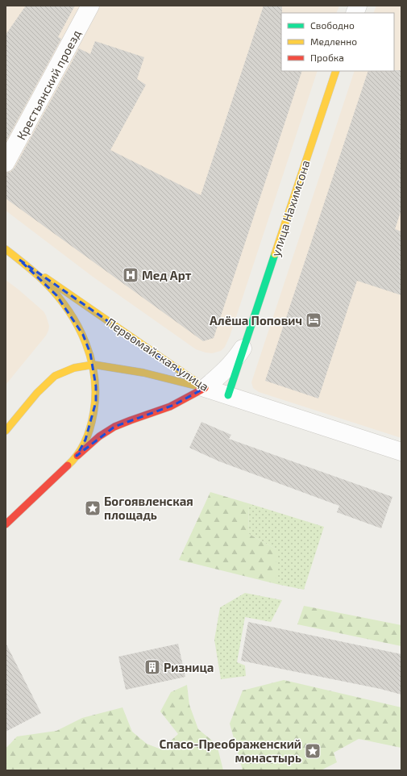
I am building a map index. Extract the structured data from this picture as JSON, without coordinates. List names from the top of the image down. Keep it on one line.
{"streets":{"street":["Крестьянский проезд","улица Нахимсона","Первомайская улица"]},"crossings":[["улица Нахимсона","Первомайская улица"]],"places":{"hospital":["Мед Арт"],"hotel":["Алёша Попович"],"place":["Богоявленская площадь","Спасо-Преображенский монастырь"],"building":["Ризница"]},"legend":["Свободно","Медленно","Пробка"]}
